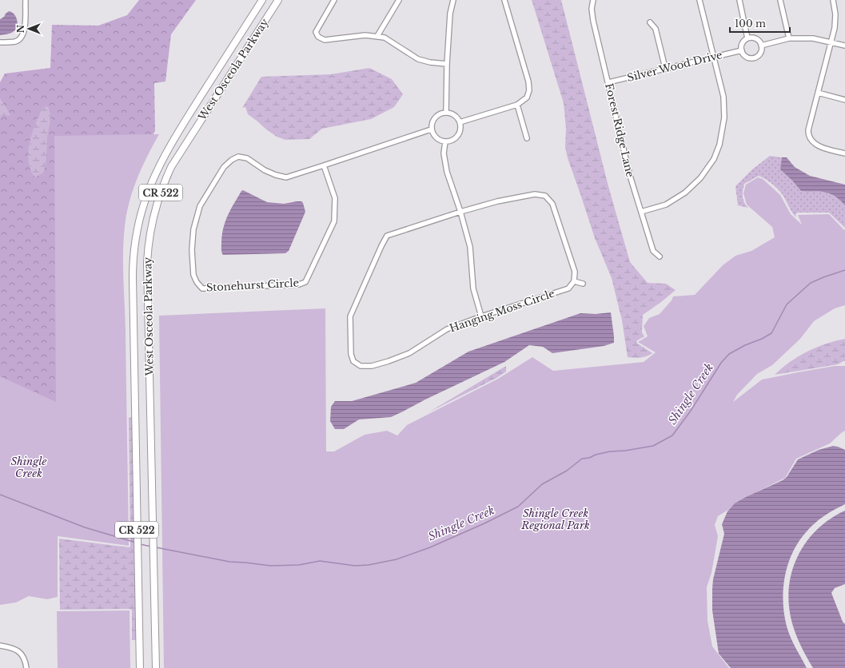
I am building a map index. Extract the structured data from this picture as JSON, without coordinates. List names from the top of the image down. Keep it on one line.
{"streets":{"main road":["West Osceola Parkway","CR 522"],"street":["Silver Wood Drive","Forest Ridge Lane","Stonehurst Circle","Hanging Moss Circle"]},"crossings":[["Silver Wood Drive","Forest Ridge Lane"]],"water":["Shingle Creek"],"parks":["Shingle Creek","Shingle Creek Regional Park"],"scale_bar":"100 m","north":"left"}
